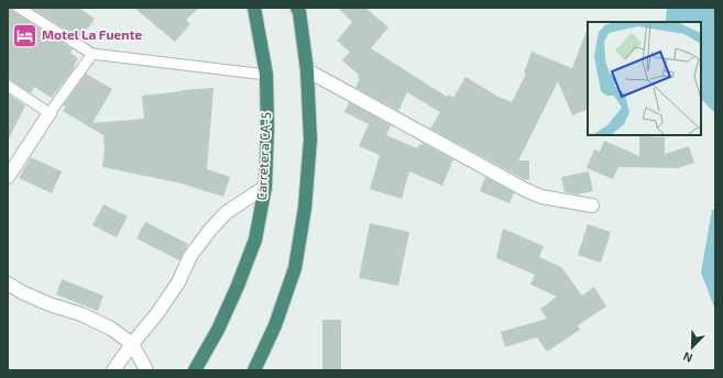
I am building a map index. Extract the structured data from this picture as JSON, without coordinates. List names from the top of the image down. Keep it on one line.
{"streets":{"highway":["Carretera CA-5"]},"places":{"hotel":["Motel La Fuente"]},"north":"bottom left"}
